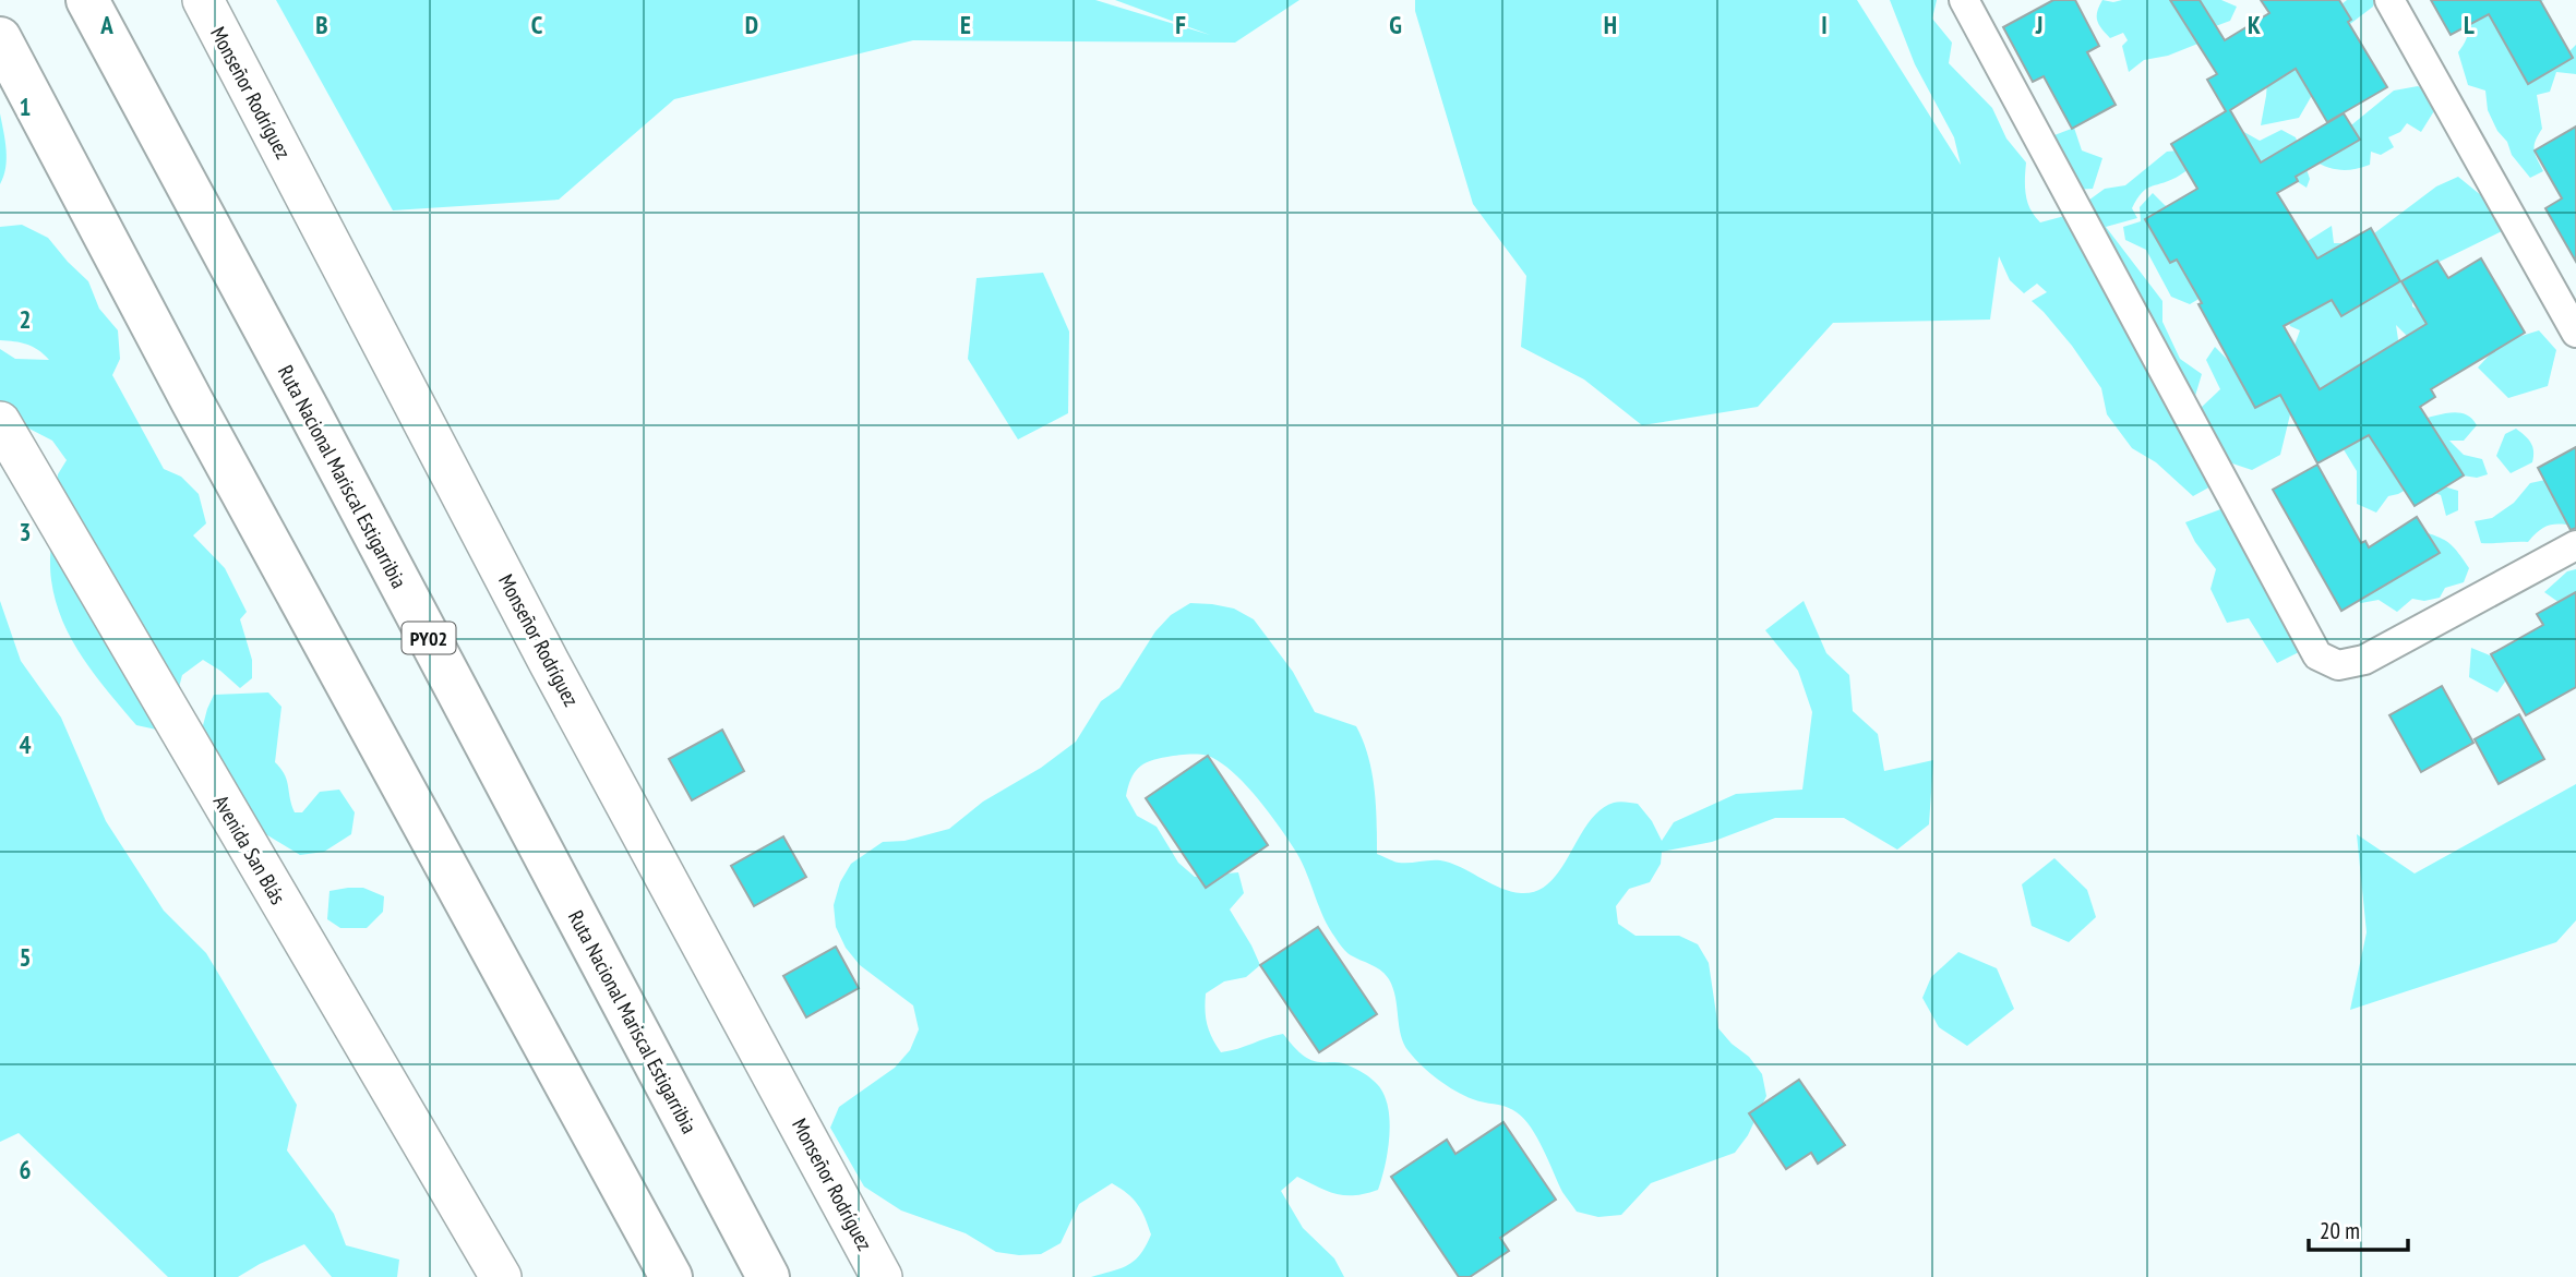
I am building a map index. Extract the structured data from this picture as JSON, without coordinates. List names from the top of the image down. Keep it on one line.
{"streets":{"highway":["Ruta Nacional Mariscal Estigarribia","PY02"],"street":["Monseñor Rodríguez","Avenida San Blás"]},"scale_bar":"20 m","grid":{"columns":["A","B","C","D","E","F","G","H","I","J","K","L"],"rows":["1","2","3","4","5","6"]}}
